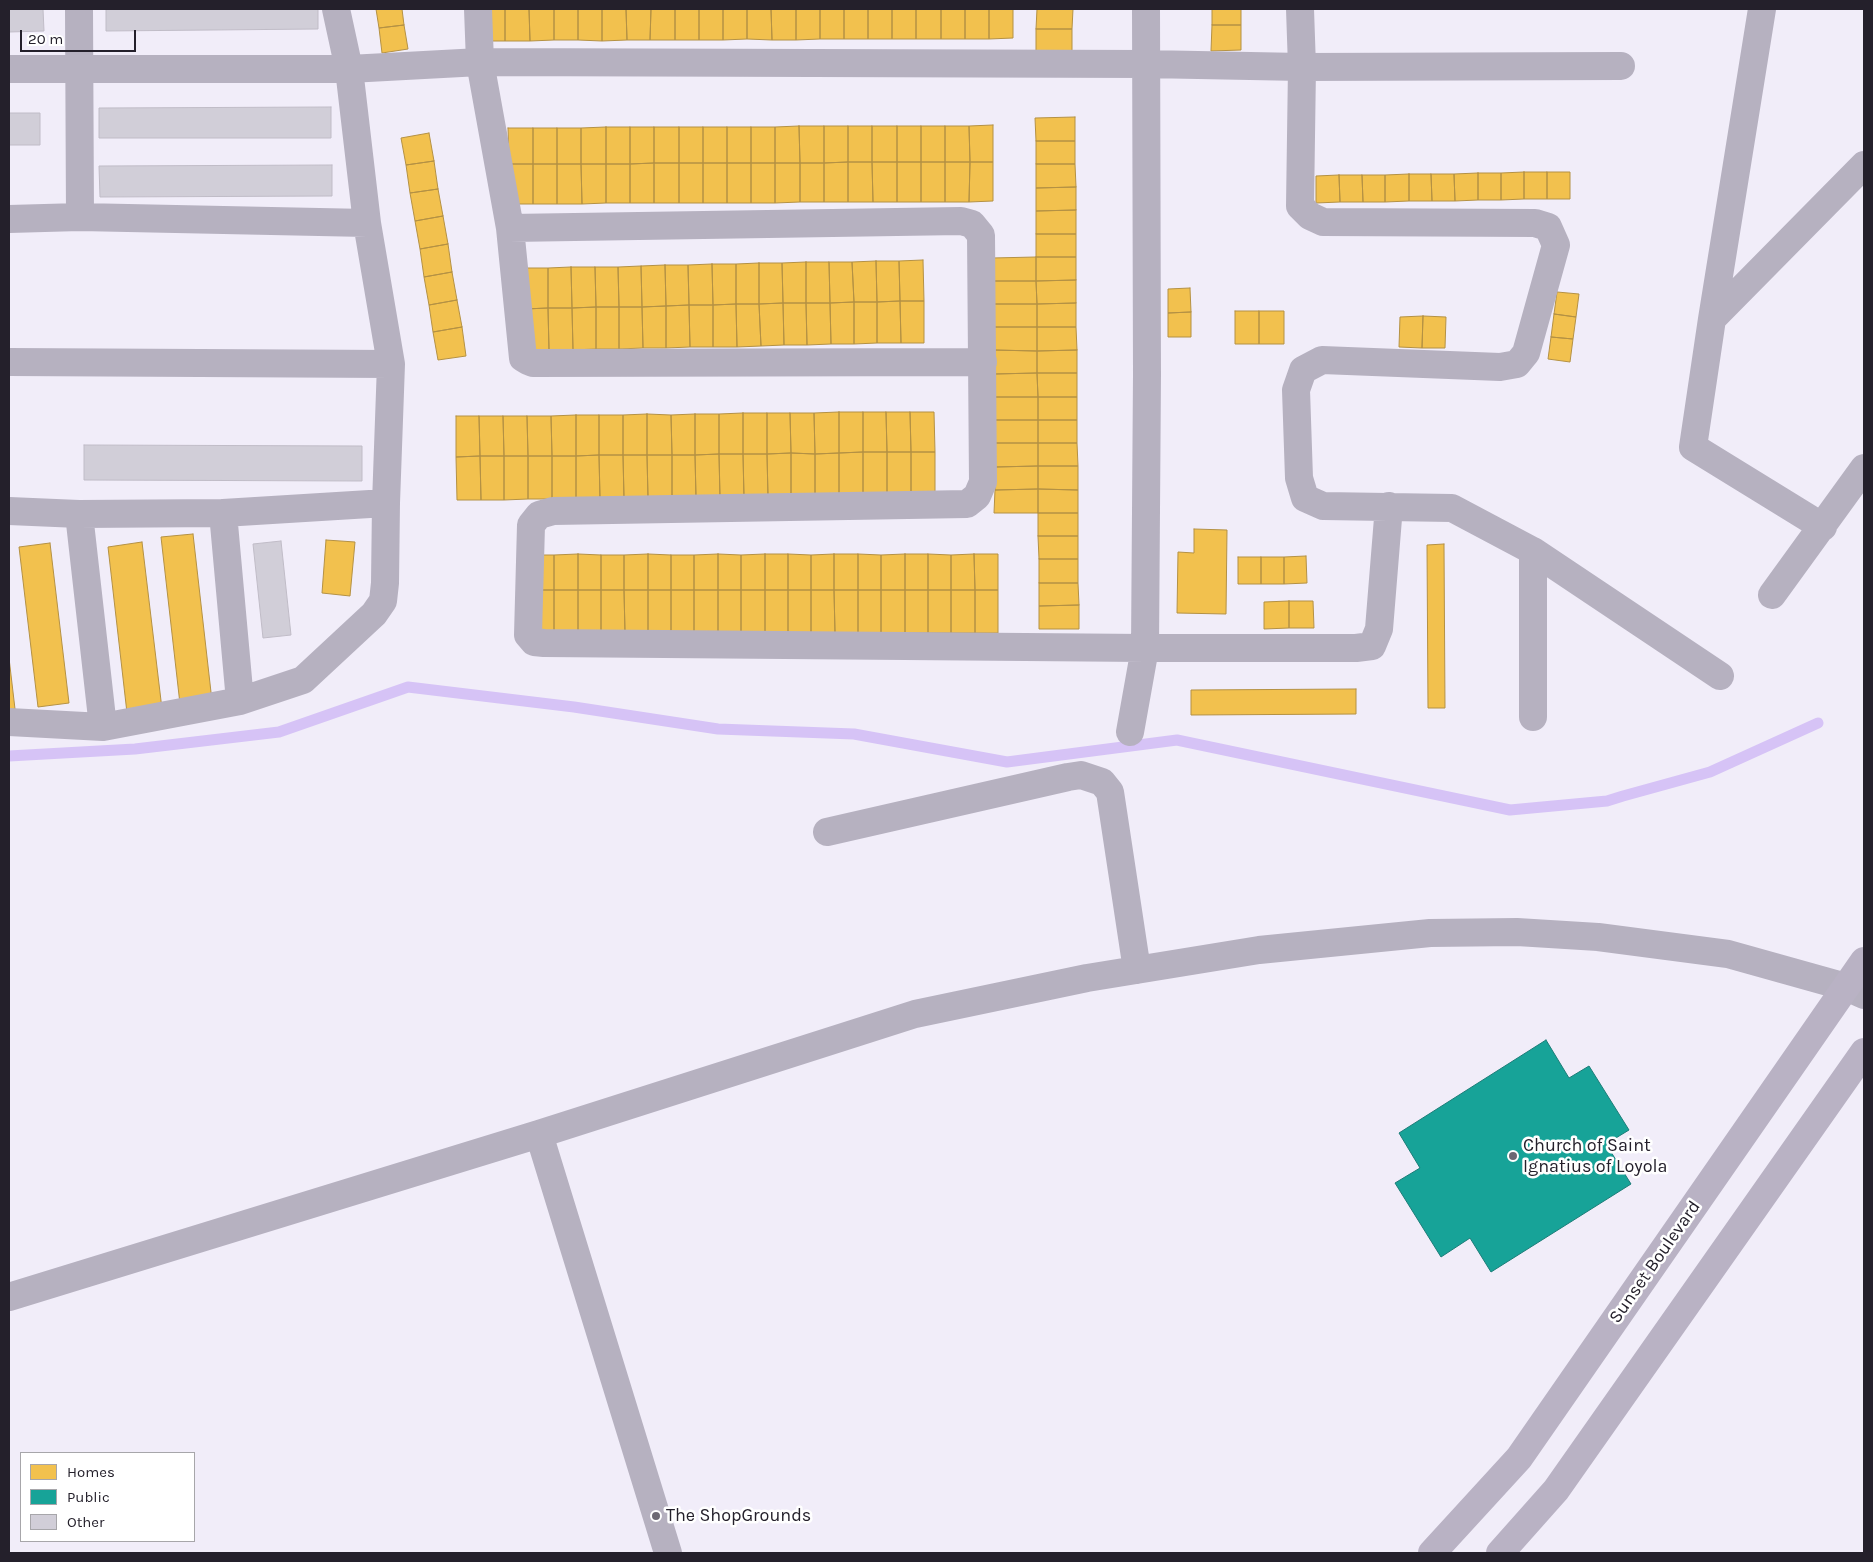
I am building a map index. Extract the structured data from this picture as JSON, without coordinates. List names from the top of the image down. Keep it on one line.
{"streets":{"main road":["Sunset Boulevard"]},"places":["Church of Saint Ignatius of Loyola","The ShopGrounds"],"legend":["Homes","Public","Other"],"scale_bar":"20 m"}
